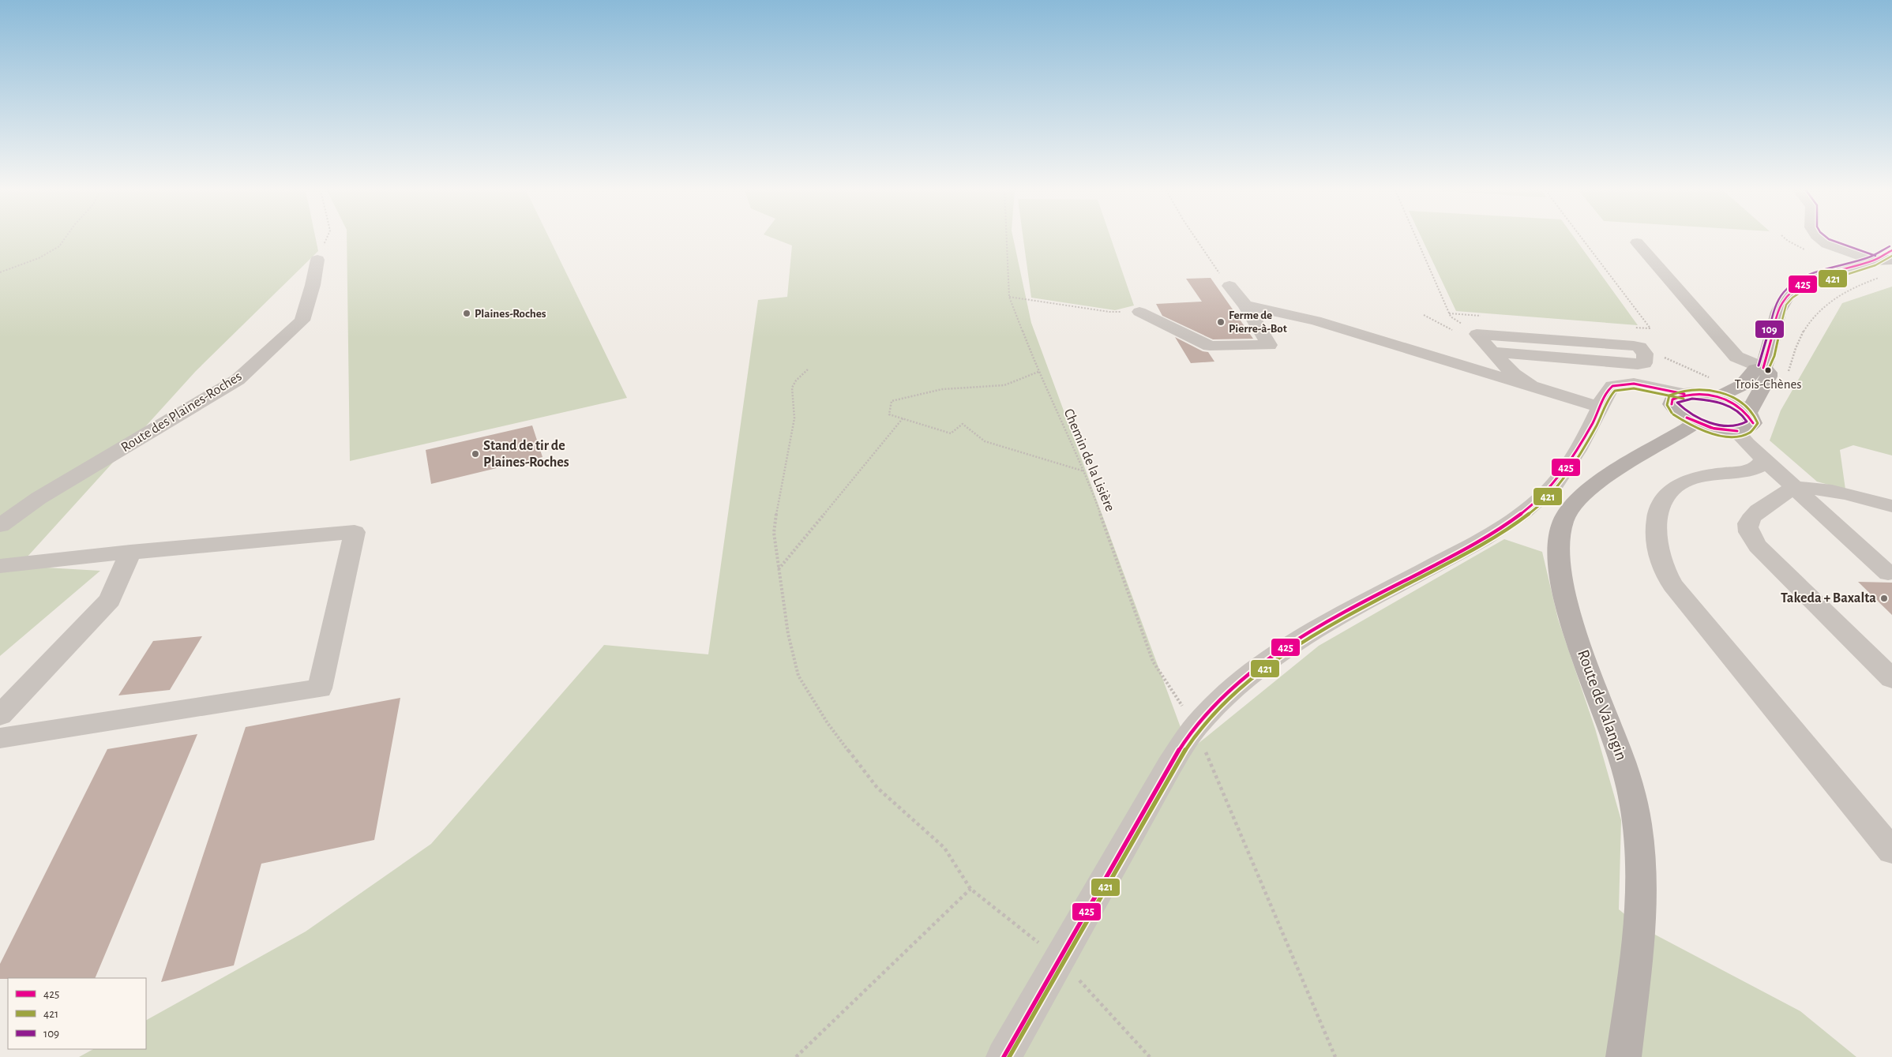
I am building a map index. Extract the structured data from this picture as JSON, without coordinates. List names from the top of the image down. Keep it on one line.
{"streets":{"main road":["Route de Valangin"],"street":["Route des Plaines-Roches"],"path":["Chemin de la Lisière"]},"places":["Plaines-Roches","Ferme de Pierre-à-Bot","Trois-Chènes","Stand de tir de Plaines-Roches","Takeda + Baxalta"],"lines":["transit line 109","transit line 425","transit line 421"],"legend":["425","421","109"]}
